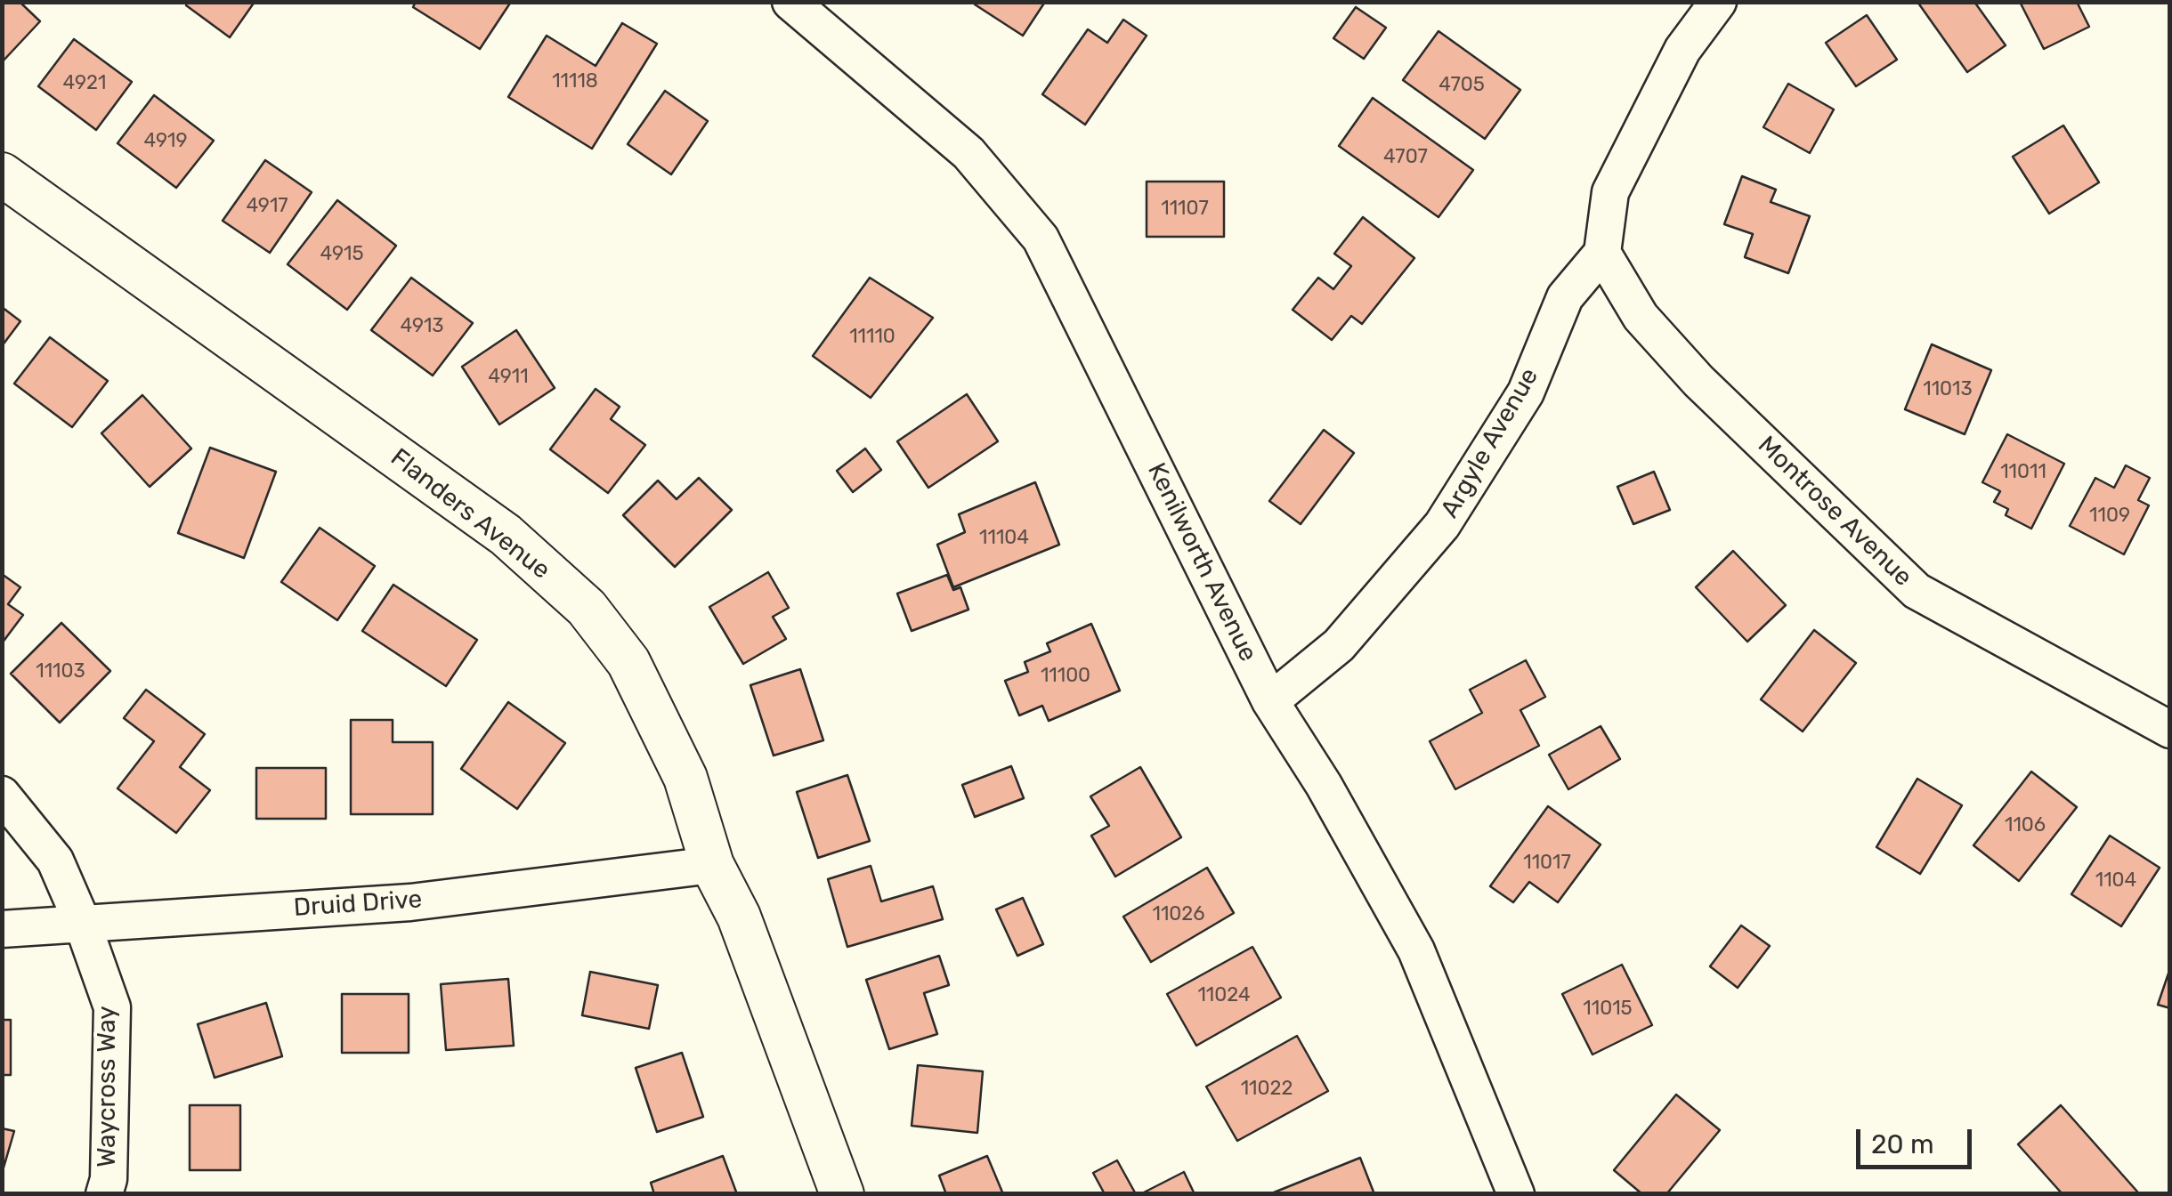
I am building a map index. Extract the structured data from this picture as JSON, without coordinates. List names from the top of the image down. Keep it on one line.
{"streets":{"street":["Argyle Avenue","Montrose Avenue","Flanders Avenue","Kenilworth Avenue","Druid Drive","Waycross Way"]},"crossings":[["Argyle Avenue","Montrose Avenue"],["Argyle Avenue","Kenilworth Avenue"],["Flanders Avenue","Druid Drive"],["Druid Drive","Waycross Way"]],"house_numbers":["11118","4921","4705","4919","4707","4917","11107","4915","4913","11110","4911","11013","11011","1109","11104","11103","11100","1106","11017","1104","11026","11024","11015","11022"],"scale_bar":"20 m"}
